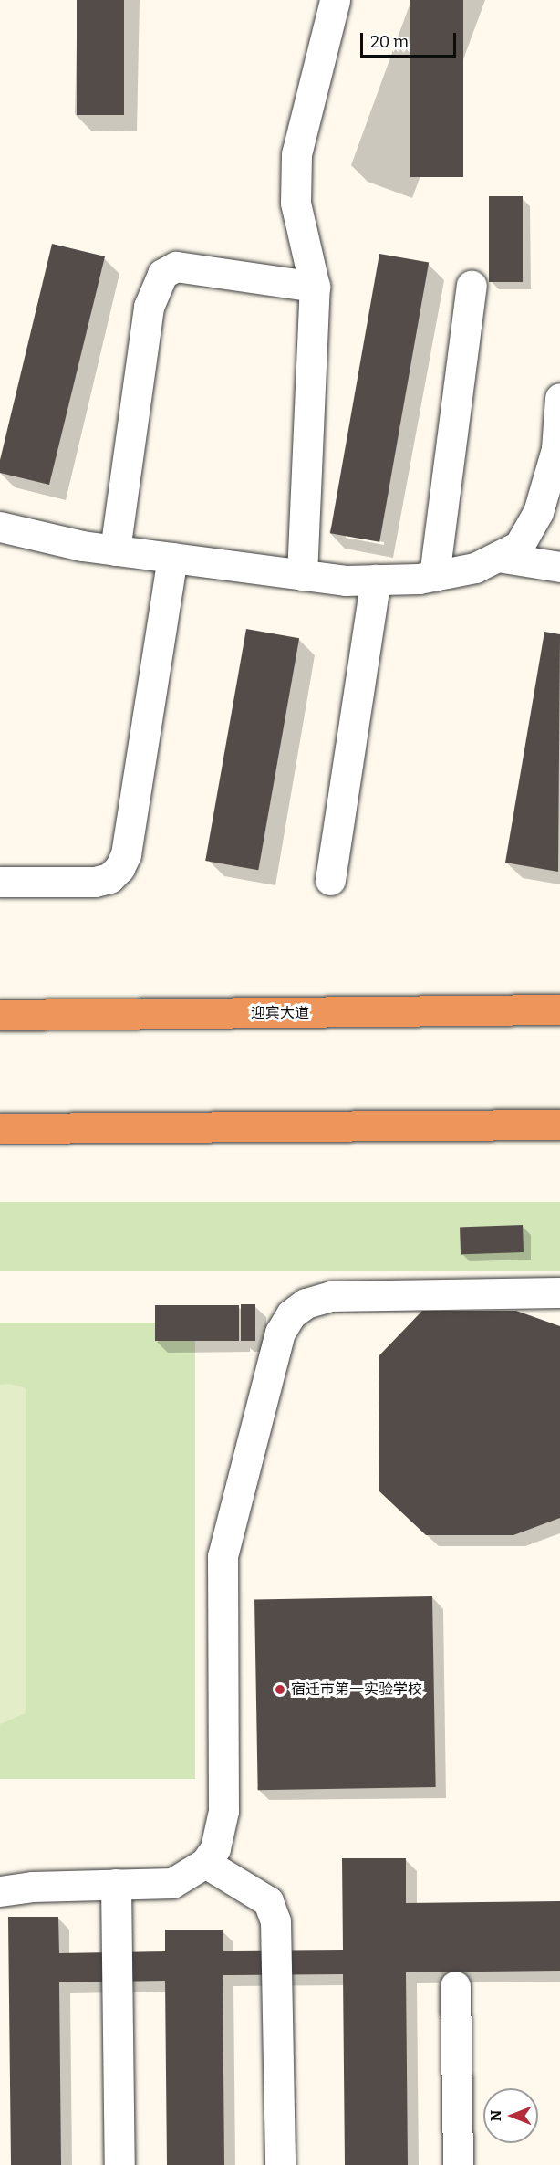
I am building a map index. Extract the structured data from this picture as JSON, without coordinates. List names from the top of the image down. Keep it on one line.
{"streets":{"highway":["迎宾大道"]},"places":["宿迁市第一实验学校"],"scale_bar":"20 m","north":"left"}
